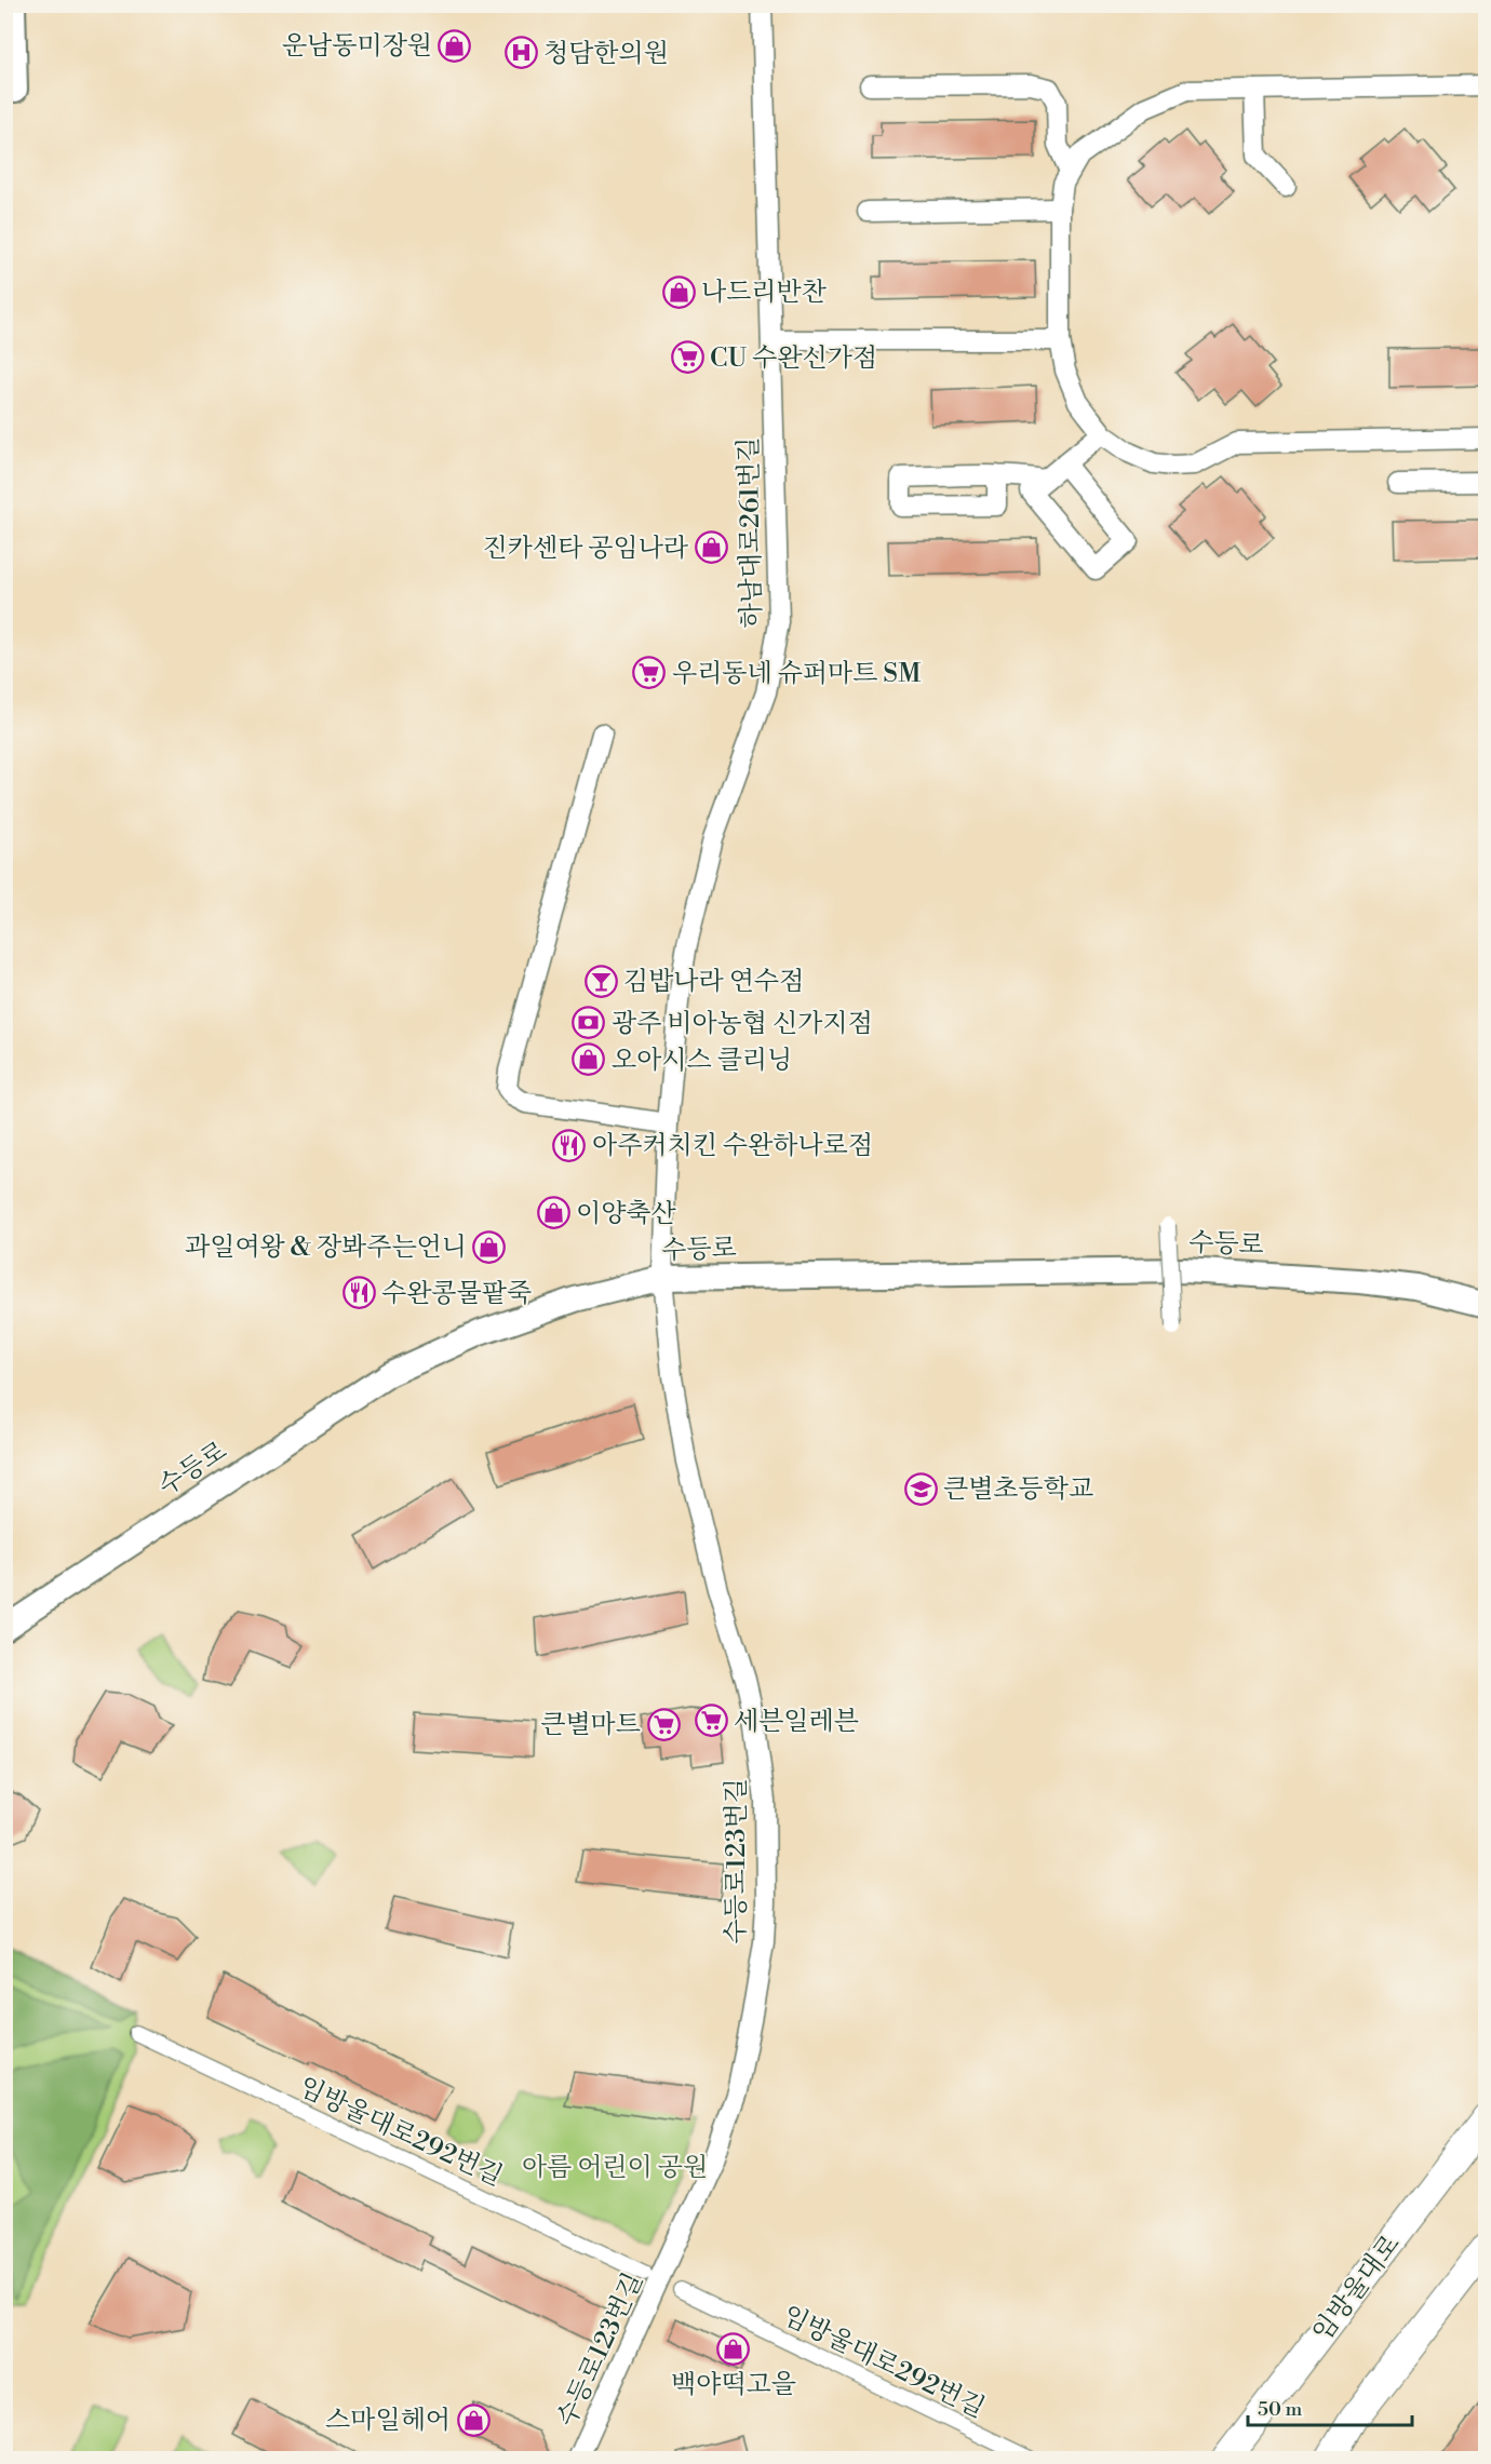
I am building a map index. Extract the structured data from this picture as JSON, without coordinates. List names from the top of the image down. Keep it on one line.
{"streets":{"main road":["임방울대로"],"street":["하남대로261번길","수등로","수등로123번길","임방울대로292번길"]},"crossings":[["하남대로261번길","수등로"],["하남대로261번길","수등로123번길"],["수등로","수등로123번길"]],"parks":["아름 어린이 공원"],"places":{"shop":["운남동미장원","나드리반찬","진카센타 공임나라","오아시스 클리닝","이양축산","과일여왕 & 장봐주는언니","백야떡고을","스마일헤어"],"hospital":["청담한의원"],"supermarket":["CU 수완신가점","우리동네 슈퍼마트 SM","세븐일레븐","큰별마트"],"bar":["김밥나라 연수점"],"bank":["광주 비아농협 신가지점"],"restaurant":["아주커치킨 수완하나로점","수완콩물팥죽"],"school or university":["큰별초등학교"]},"scale_bar":"50 m"}
